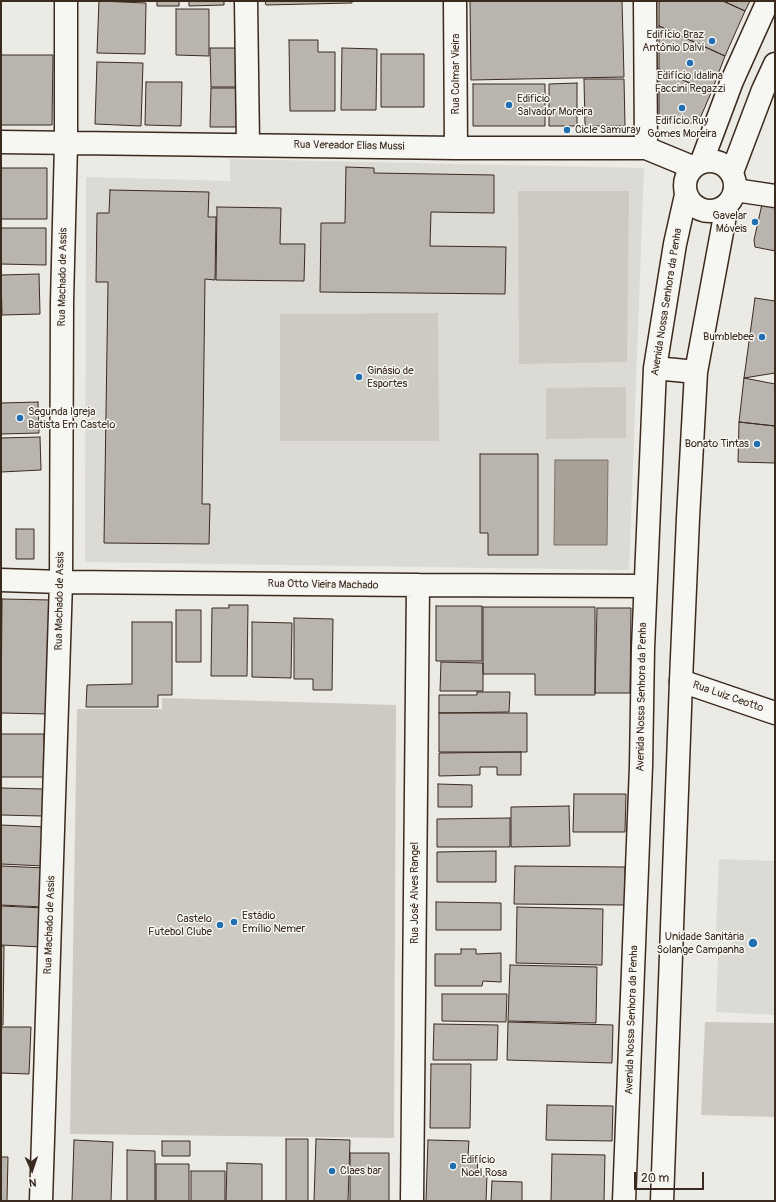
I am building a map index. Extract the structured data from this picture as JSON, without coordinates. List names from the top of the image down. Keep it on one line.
{"streets":{"street":["Rua Colmar Vieira","Rua Vereador Elias Mussi","Rua Machado de Assis","Avenida Nossa Senhora da Penha","Rua Otto Vieira Machado","Rua Luiz Ceotto","Rua José Alves Rangel"]},"crossings":[["Rua Colmar Vieira","Rua Vereador Elias Mussi"],["Rua Vereador Elias Mussi","Rua Machado de Assis"],["Rua Vereador Elias Mussi","Avenida Nossa Senhora da Penha"],["Rua Machado de Assis","Rua Otto Vieira Machado"],["Avenida Nossa Senhora da Penha","Rua Otto Vieira Machado"],["Rua Otto Vieira Machado","Rua José Alves Rangel"]],"places":["Edifício Braz Antônio Dalvi","Edifício Idalina Faccini Regazzi","Edificio Salvador Moreira","Edifício Ruy Gomes Moreira","Cicle Samuray","Gavelar Móveis","Bumblebee","Ginásio de Esportes","Segunda Igreja Batista Em Castelo","Bonato Tintas","Estádio Emílio Nemer","Castelo Futebol Clube","Unidade Sanitária Solange Campanha","Edifício Noel Rosa","Claes bar"],"scale_bar":"20 m","north":"bottom"}
